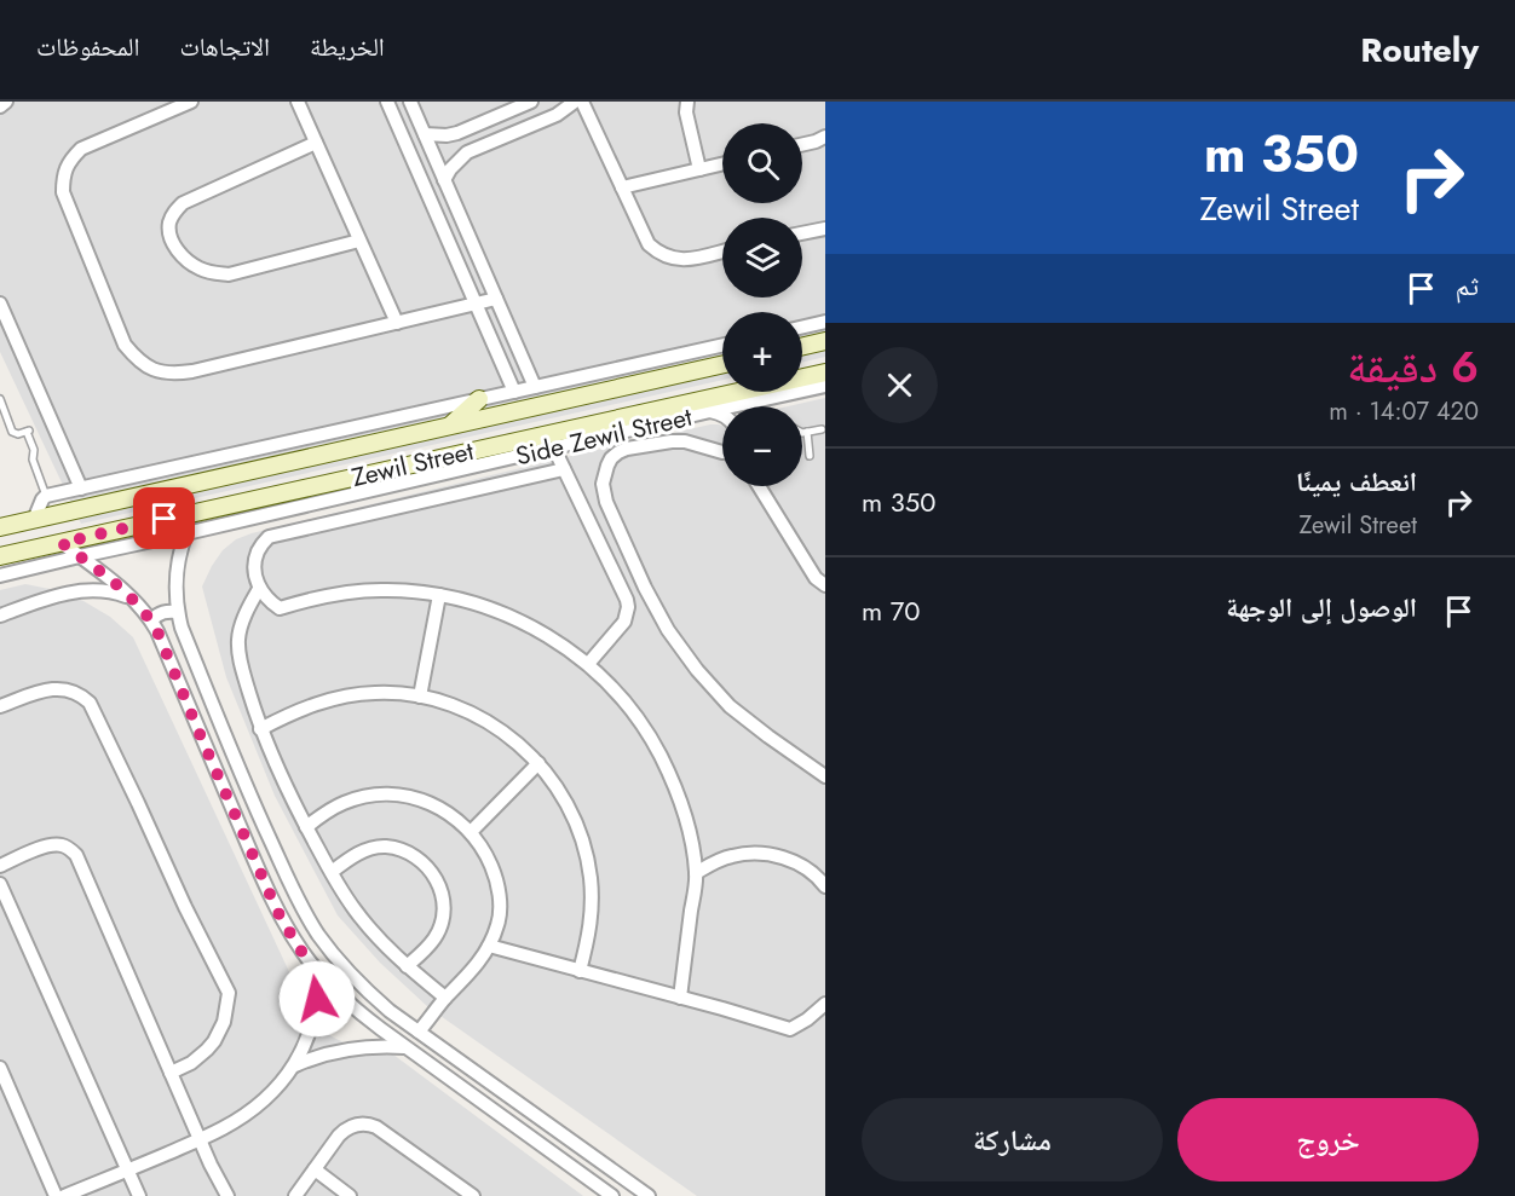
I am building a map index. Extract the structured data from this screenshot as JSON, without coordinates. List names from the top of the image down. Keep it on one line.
{"streets":{"main road":["Zewil Street"],"street":["Side Zewil Street"]},"crossings":[["Side Zewil Street","Zewil Street"]],"page":{"header":"Routely","nav":["الخريطة","الاتجاهات","المحفوظات"],"turn":["350 m","Zewil Street"],"map_buttons":["+","−"],"then":"ثم","heading":["6 دقيقة","420 m · 14:07"],"list":[{"name":"انعطف يمينًا","note":"Zewil Street","value":"350 m"},{"name":"الوصول إلى الوجهة","value":"70 m"}],"buttons":["خروج","مشاركة"]}}
